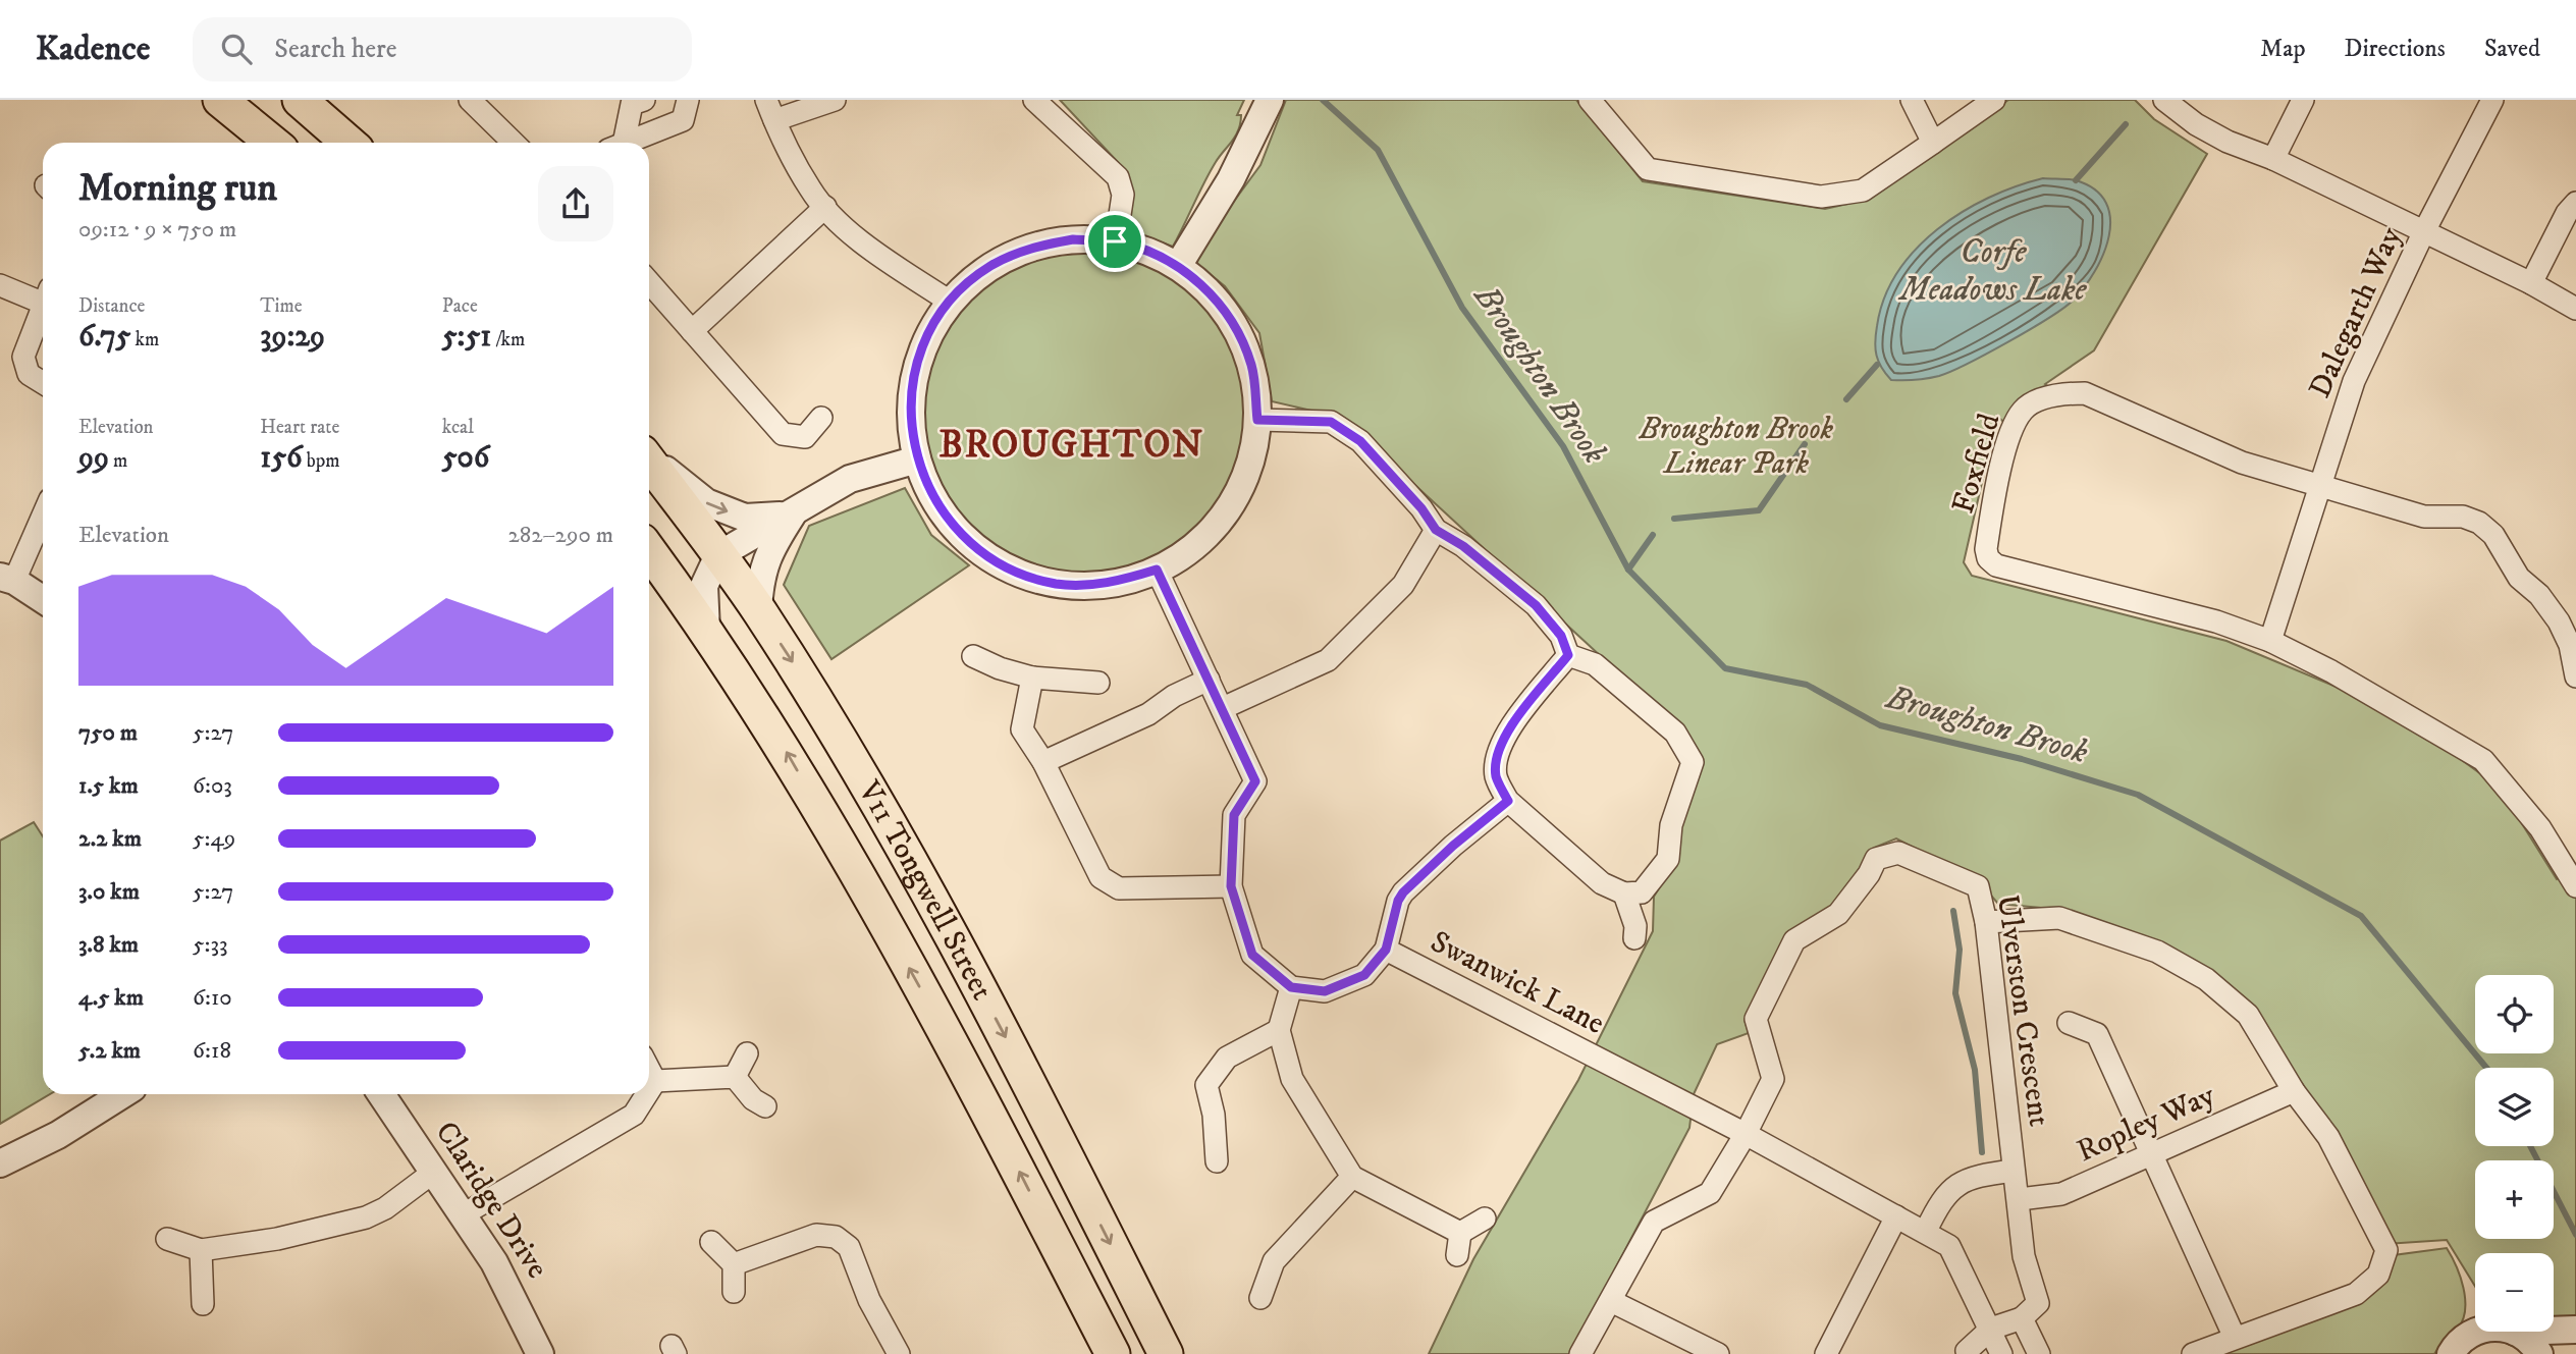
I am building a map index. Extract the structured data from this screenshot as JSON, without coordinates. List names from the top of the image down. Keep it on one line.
{"streets":{"highway":["V11 Tongwell Street"],"street":["Dalegarth Way","Foxfield","Swanwick Lane","Ulverston Crescent","Ropley Way","Claridge Drive"]},"crossings":[["Dalegarth Way","Foxfield"],["Swanwick Lane","Ulverston Crescent"],["Ulverston Crescent","Ropley Way"]],"districts":["BROUGHTON"],"water":["Corfe Meadows Lake","Broughton Brook"],"parks":["Broughton Brook Linear Park"],"page":{"header":"Kadence","search":"Search here","nav":["Map","Directions","Saved"],"heading":["Morning run","09:12 · 9 × 750 m"],"stats":[["Distance","6.75 km"],["Time","39:29"],["Pace","5:51 /km"],["Elevation","99 m"],["Heart rate","156 bpm"],["kcal","506"]],"chart":["Elevation","282–290 m"],"list":[{"name":"750 m","note":"5:27"},{"name":"1.5 km","note":"6:03"},{"name":"2.2 km","note":"5:49"},{"name":"3.0 km","note":"5:27"},{"name":"3.8 km","note":"5:33"},{"name":"4.5 km","note":"6:10"},{"name":"5.2 km","note":"6:18"}],"map_buttons":["+","−"]}}
